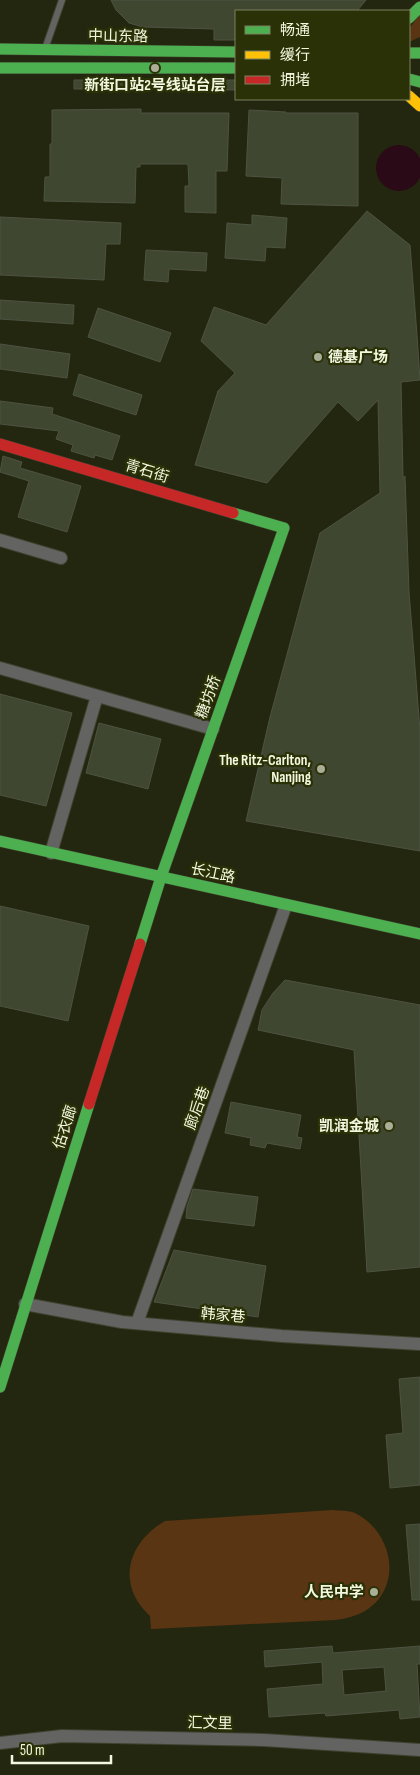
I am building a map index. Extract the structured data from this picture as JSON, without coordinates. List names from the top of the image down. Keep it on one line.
{"streets":{"street":["中山东路","青石街","糖坊桥","长江路","廊后巷","估衣廊","韩家巷","汇文里"]},"crossings":[["青石街","糖坊桥"],["糖坊桥","长江路"],["糖坊桥","估衣廊"],["长江路","廊后巷"],["长江路","估衣廊"],["廊后巷","韩家巷"],["估衣廊","韩家巷"]],"places":["新街口站2号线站台层","德基广场","The Ritz-Carlton, Nanjing","凯润金城","人民中学"],"legend":["畅通","缓行","拥堵"],"scale_bar":"50 m"}
